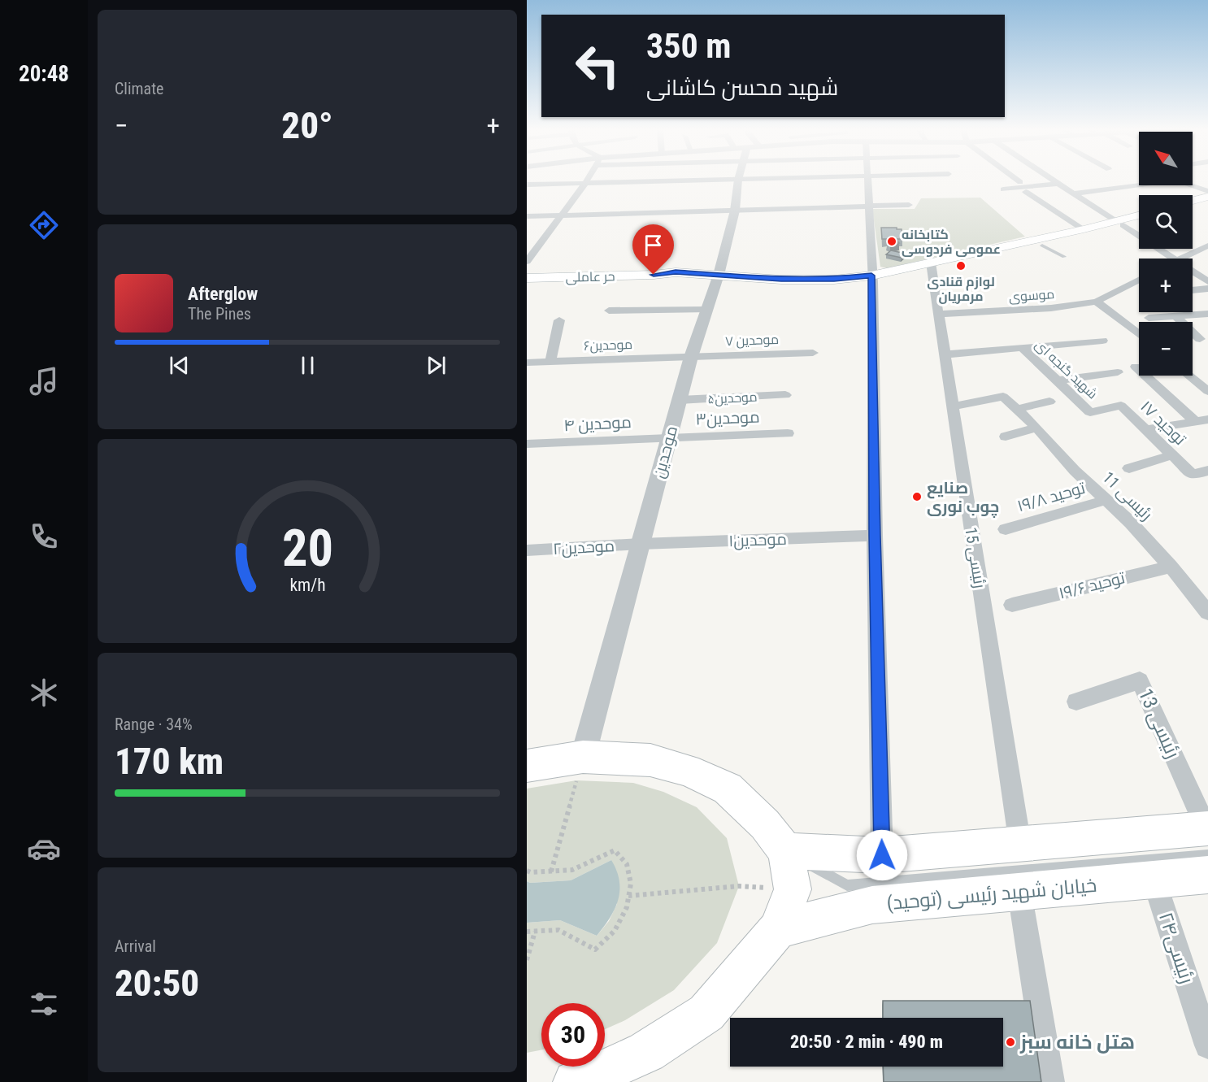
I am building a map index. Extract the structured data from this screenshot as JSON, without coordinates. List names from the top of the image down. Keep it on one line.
{"streets":{"main road":["حر عاملی","خیابان شهید رئیسی (توحید)"],"street":["موسوی","موحدین ۷","موحدین۶","شهید گنجه ای","موحدین۵","موحدین۳","توحید ۱۷","موحدین ۴","موحدین","رئیسی 11","توحید ۱۹/۸","موحدین۱","موحدین۲","رئیسی 15","توحید ۱۹/۶","رئیسی 13","رئیسی۲۴"]},"crossings":[["حر عاملی","موحدین"],["حر عاملی","رئیسی 15"],["موسوی","رئیسی 15"],["موحدین ۷","موحدین۶"],["موحدین ۷","موحدین"],["موحدین۶","موحدین"],["شهید گنجه ای","توحید ۱۷"],["شهید گنجه ای","رئیسی 15"],["موحدین۵","موحدین"],["موحدین۳","موحدین ۴"],["موحدین۳","موحدین"],["موحدین ۴","موحدین"],["موحدین","موحدین۱"],["موحدین","موحدین۲"],["رئیسی 11","توحید ۱۹/۸"],["رئیسی 11","رئیسی 15"],["رئیسی 11","توحید ۱۹/۶"],["موحدین۱","موحدین۲"],["خیابان شهید رئیسی (توحید)","رئیسی۲۴"]],"places":["کتابخانه عمومی فردوسی","لوازم قنادی مرمریان","صنایع چوب نوری","هتل خانه سبز"],"north":"top left","page":{"tabs":"20:48","tile":["Climate",["Range · 34%","170 km"],["Arrival","20:50"]],"turn":["350 m","شهید محسن کاشانی"],"heat":["−","20°","+"],"map_buttons":["+","−"],"song":["Afterglow","The Pines"],"limit":"30","trip":"20:50 · 2 min · 490 m","gauge":["20","km/h"]}}
